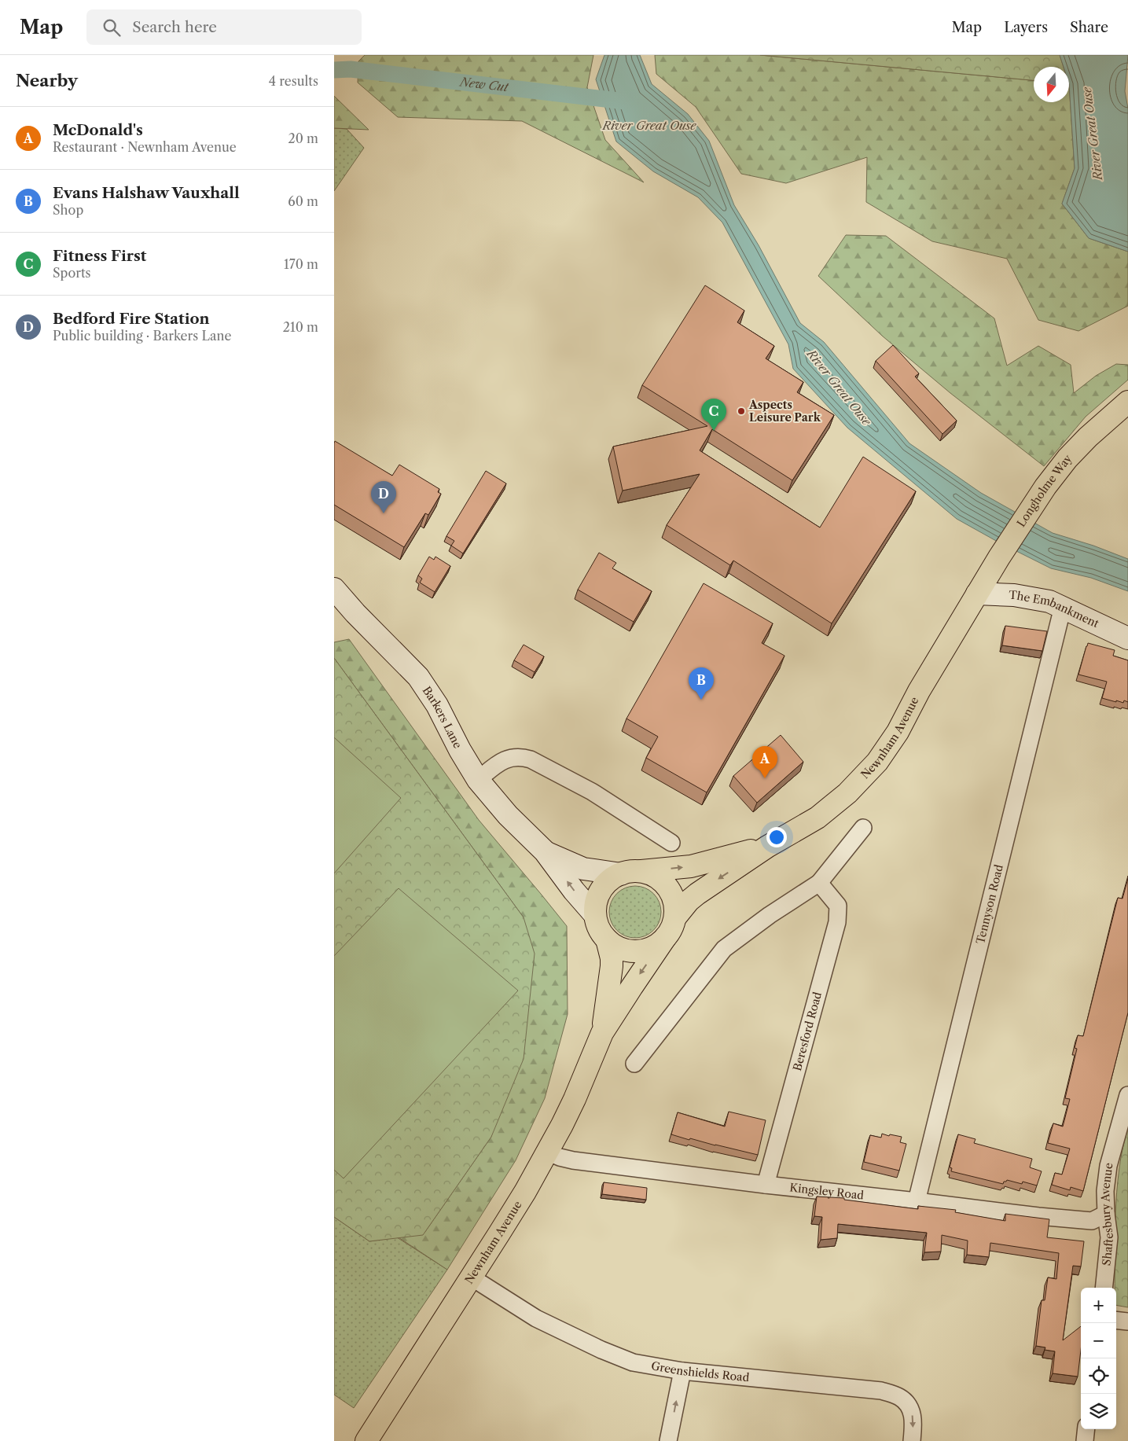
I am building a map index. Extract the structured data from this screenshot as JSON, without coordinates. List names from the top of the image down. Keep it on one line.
{"streets":{"main road":["Longholme Way","Newnham Avenue"],"street":["The Embankment","Barkers Lane","Tennyson Road","Beresford Road","Kingsley Road","Shaftesbury Avenue","Greenshields Road"]},"crossings":[["Longholme Way","The Embankment"],["Longholme Way","Newnham Avenue"],["The Embankment","Newnham Avenue"],["The Embankment","Tennyson Road"],["Barkers Lane","Newnham Avenue"],["Newnham Avenue","Kingsley Road"],["Newnham Avenue","Greenshields Road"],["Tennyson Road","Kingsley Road"],["Beresford Road","Kingsley Road"],["Kingsley Road","Shaftesbury Avenue"]],"one_way":["Greenshields Road"],"water":["New Cut","River Great Ouse"],"places":["Aspects Leisure Park"],"north":"bottom","page":{"header":"Map","search":"Search here","nav":["Map","Layers","Share"],"heading":["Nearby","4 results"],"list":[{"mark":"A","name":"McDonald's","note":"Restaurant · Newnham Avenue","value":"20 m"},{"mark":"B","name":"Evans Halshaw Vauxhall","note":"Shop","value":"60 m"},{"mark":"C","name":"Fitness First","note":"Sports","value":"170 m"},{"mark":"D","name":"Bedford Fire Station","note":"Public building · Barkers Lane","value":"210 m"}],"pins":["C","D","B","A"],"map_buttons":["+","−"]}}
